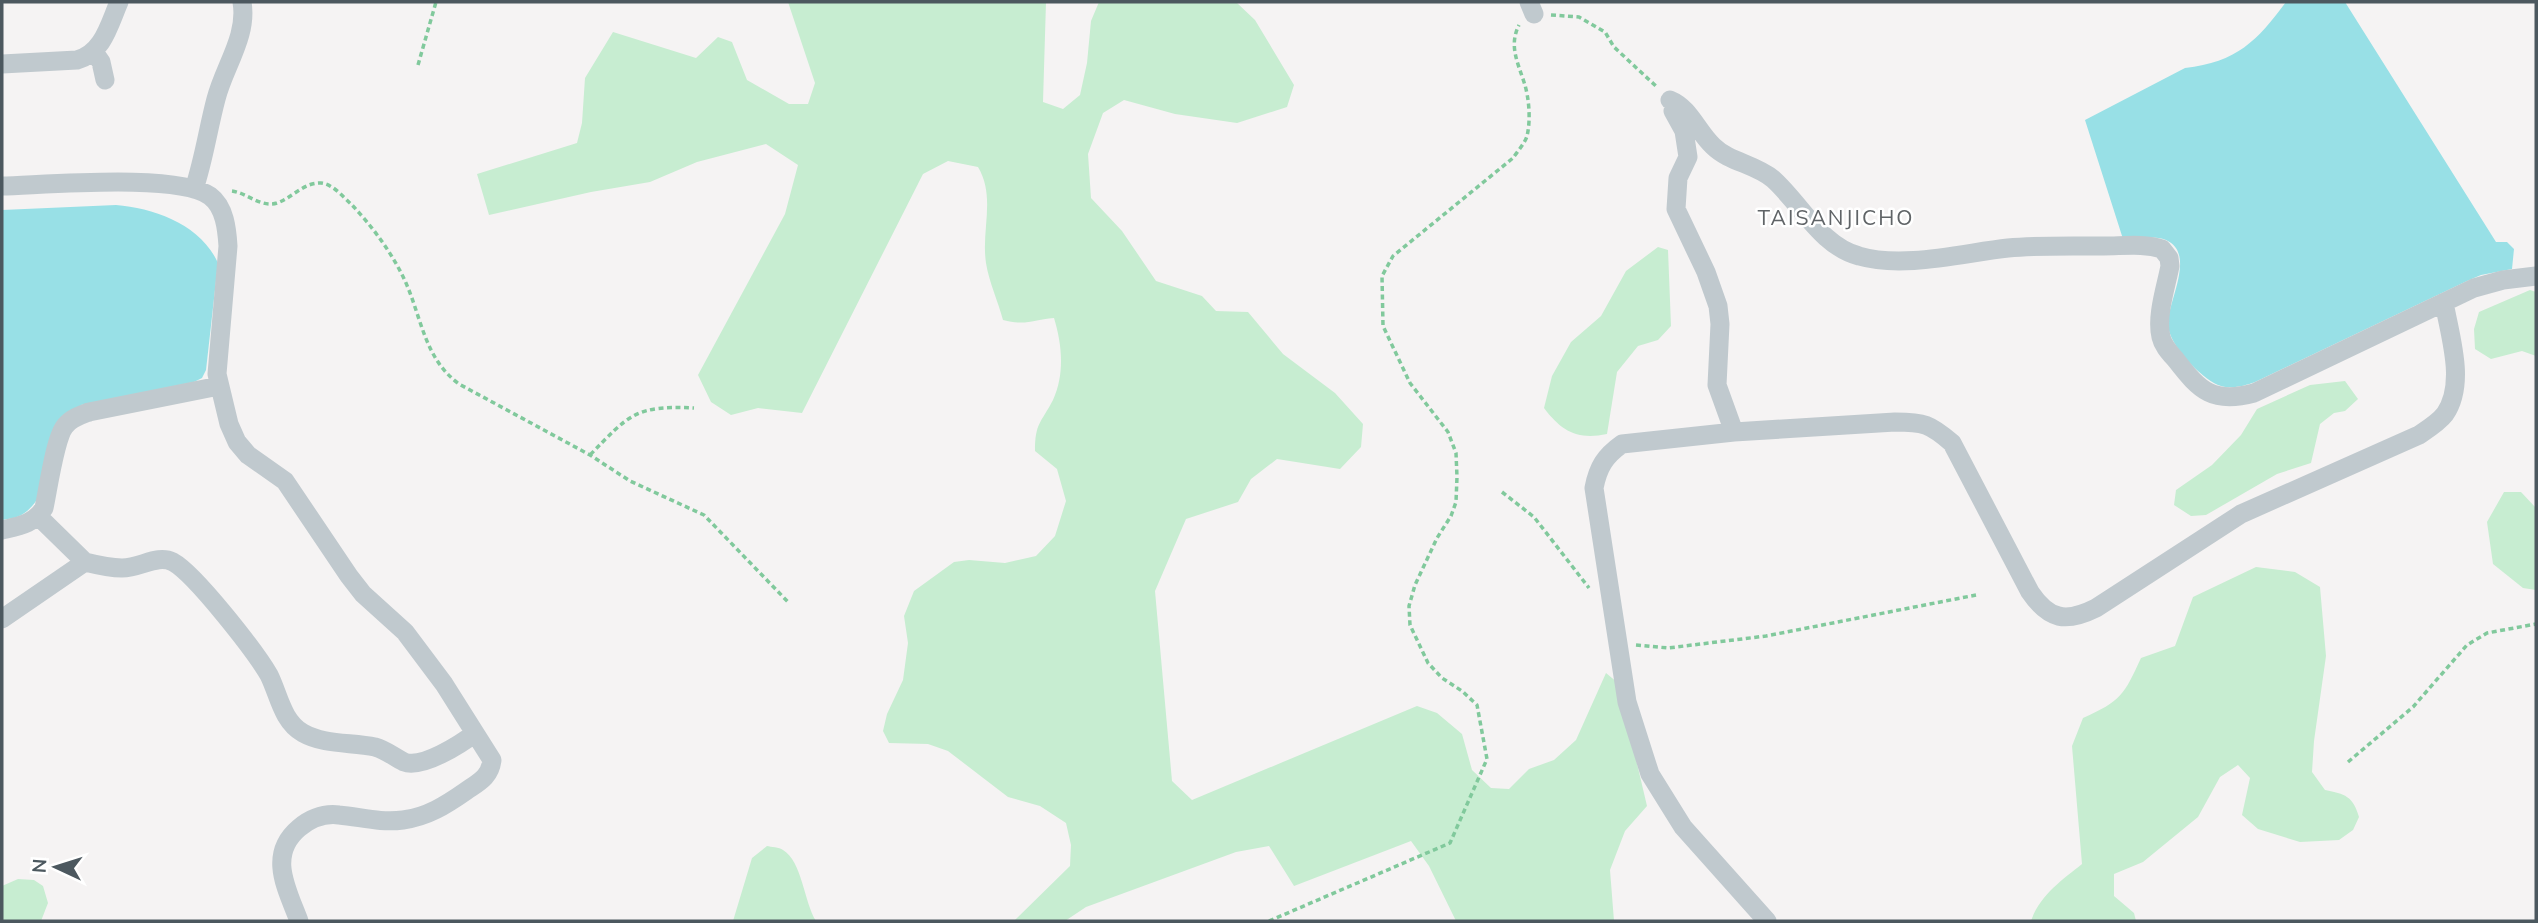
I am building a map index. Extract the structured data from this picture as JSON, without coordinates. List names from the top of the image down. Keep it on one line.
{"districts":["TAISANJICHO"],"north":"left"}
